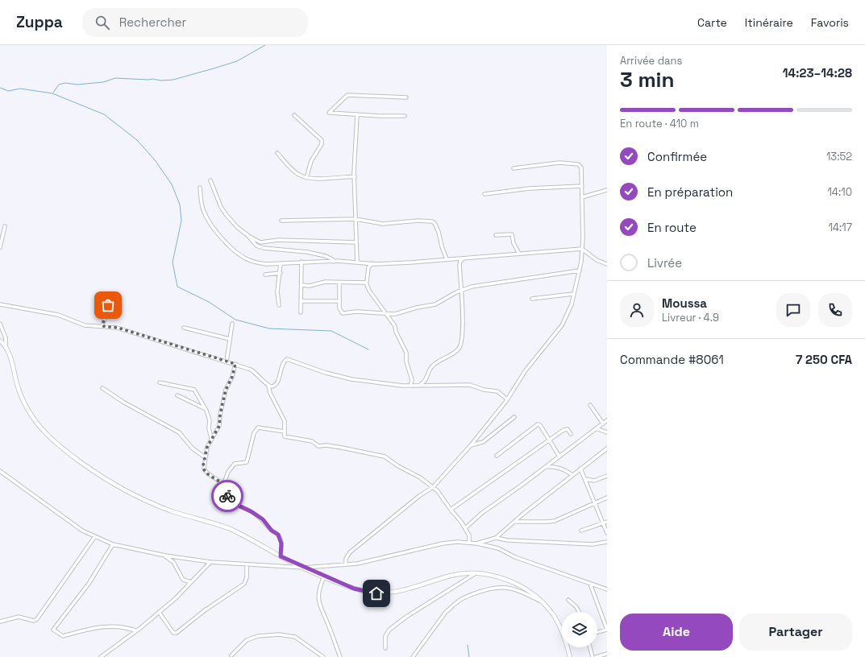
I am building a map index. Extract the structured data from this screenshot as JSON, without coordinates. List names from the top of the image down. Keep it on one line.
{"page":{"header":"Zuppa","search":"Rechercher","nav":["Carte","Itinéraire","Favoris"],"heading":["3 min","Arrivée dans","14:23–14:28"],"panel":["Moussa","Livreur · 4.9","Commande #8061","7 250 CFA"],"bar":"En route · 410 m","list":[["Confirmée","13:52"],["En préparation","14:10"],["En route","14:17"],"Livrée"],"buttons":["Aide","Partager"]}}
